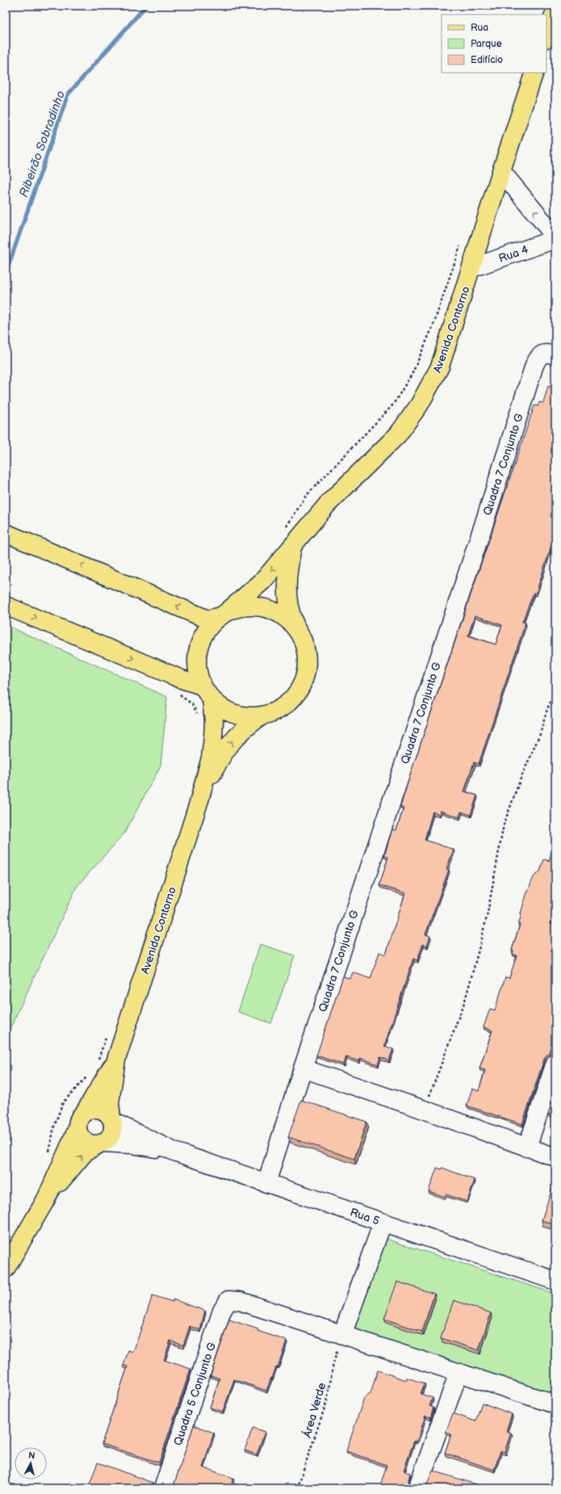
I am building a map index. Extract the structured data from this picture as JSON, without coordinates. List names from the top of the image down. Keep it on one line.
{"streets":{"main road":["Avenida Contorno"],"street":["Rua 4","Quadra 7 Conjunto G","Rua 5","Quadra 5 Conjunto G"],"path":["Área Verde"]},"crossings":[["Rua 4","Avenida Contorno"],["Avenida Contorno","Rua 5"],["Quadra 7 Conjunto G","Rua 5"],["Quadra 5 Conjunto G","Área Verde"]],"water":["Ribeirão Sobradinho"],"legend":["Rua","Parque","Edifício"],"north":"top"}
